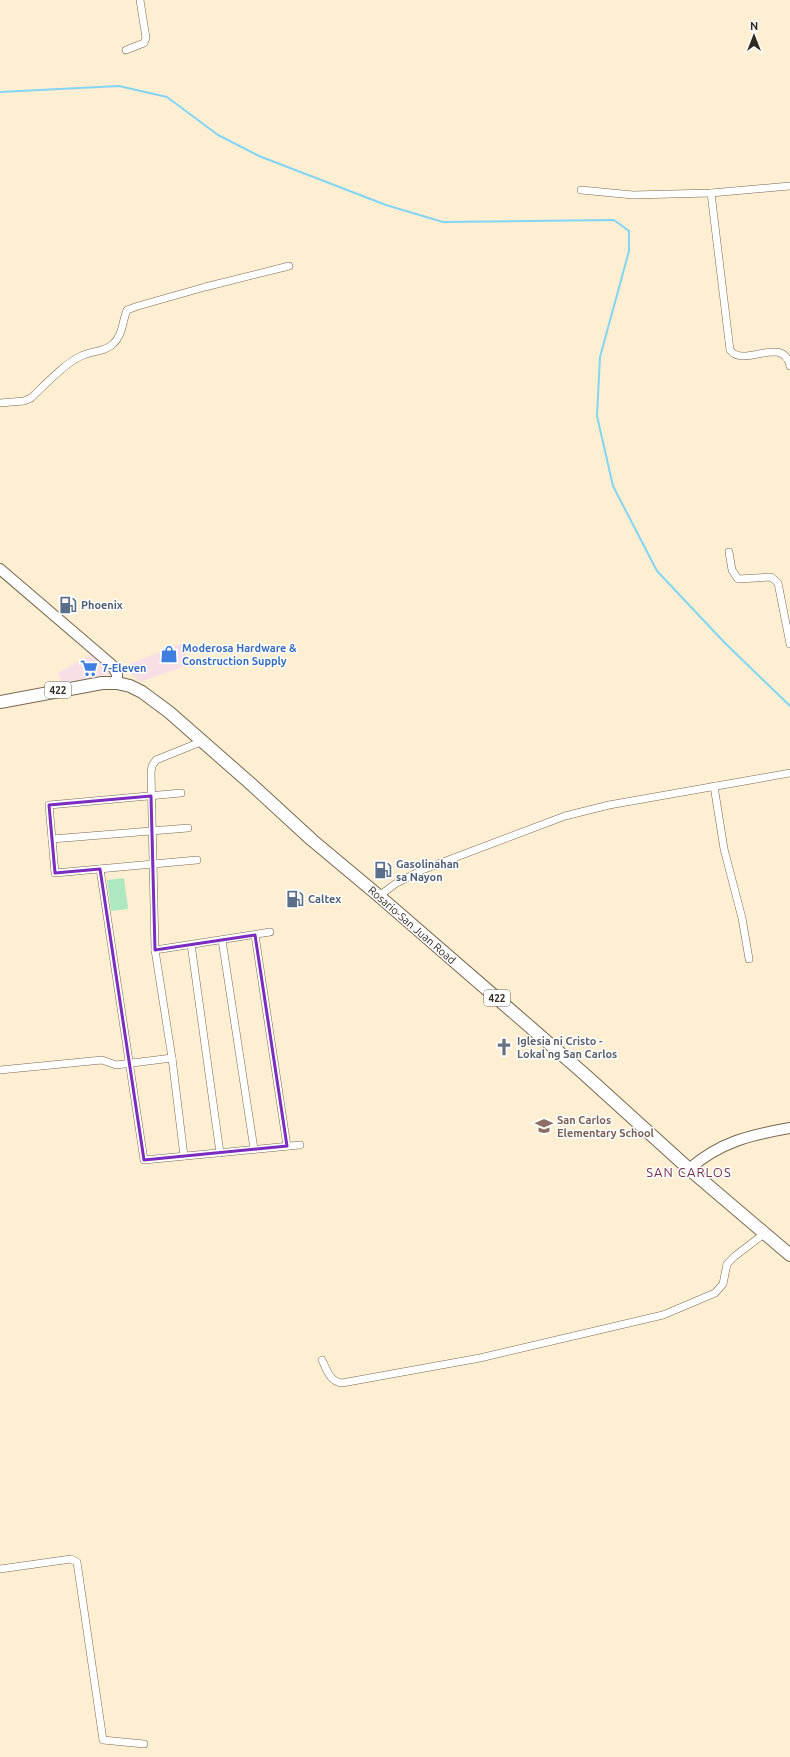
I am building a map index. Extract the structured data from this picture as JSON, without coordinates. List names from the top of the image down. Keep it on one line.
{"streets":{"main road":["422","Rosario-San Juan Road"]},"districts":["SAN CARLOS"],"places":{"fuel station":["Phoenix","Gasolinahan sa Nayon","Caltex"],"shop":["Moderosa Hardware & Construction Supply"],"supermarket":["7-Eleven"],"church":["Iglesia ni Cristo - Lokal ng San Carlos"],"school or university":["San Carlos Elementary School"]},"north":"top"}
